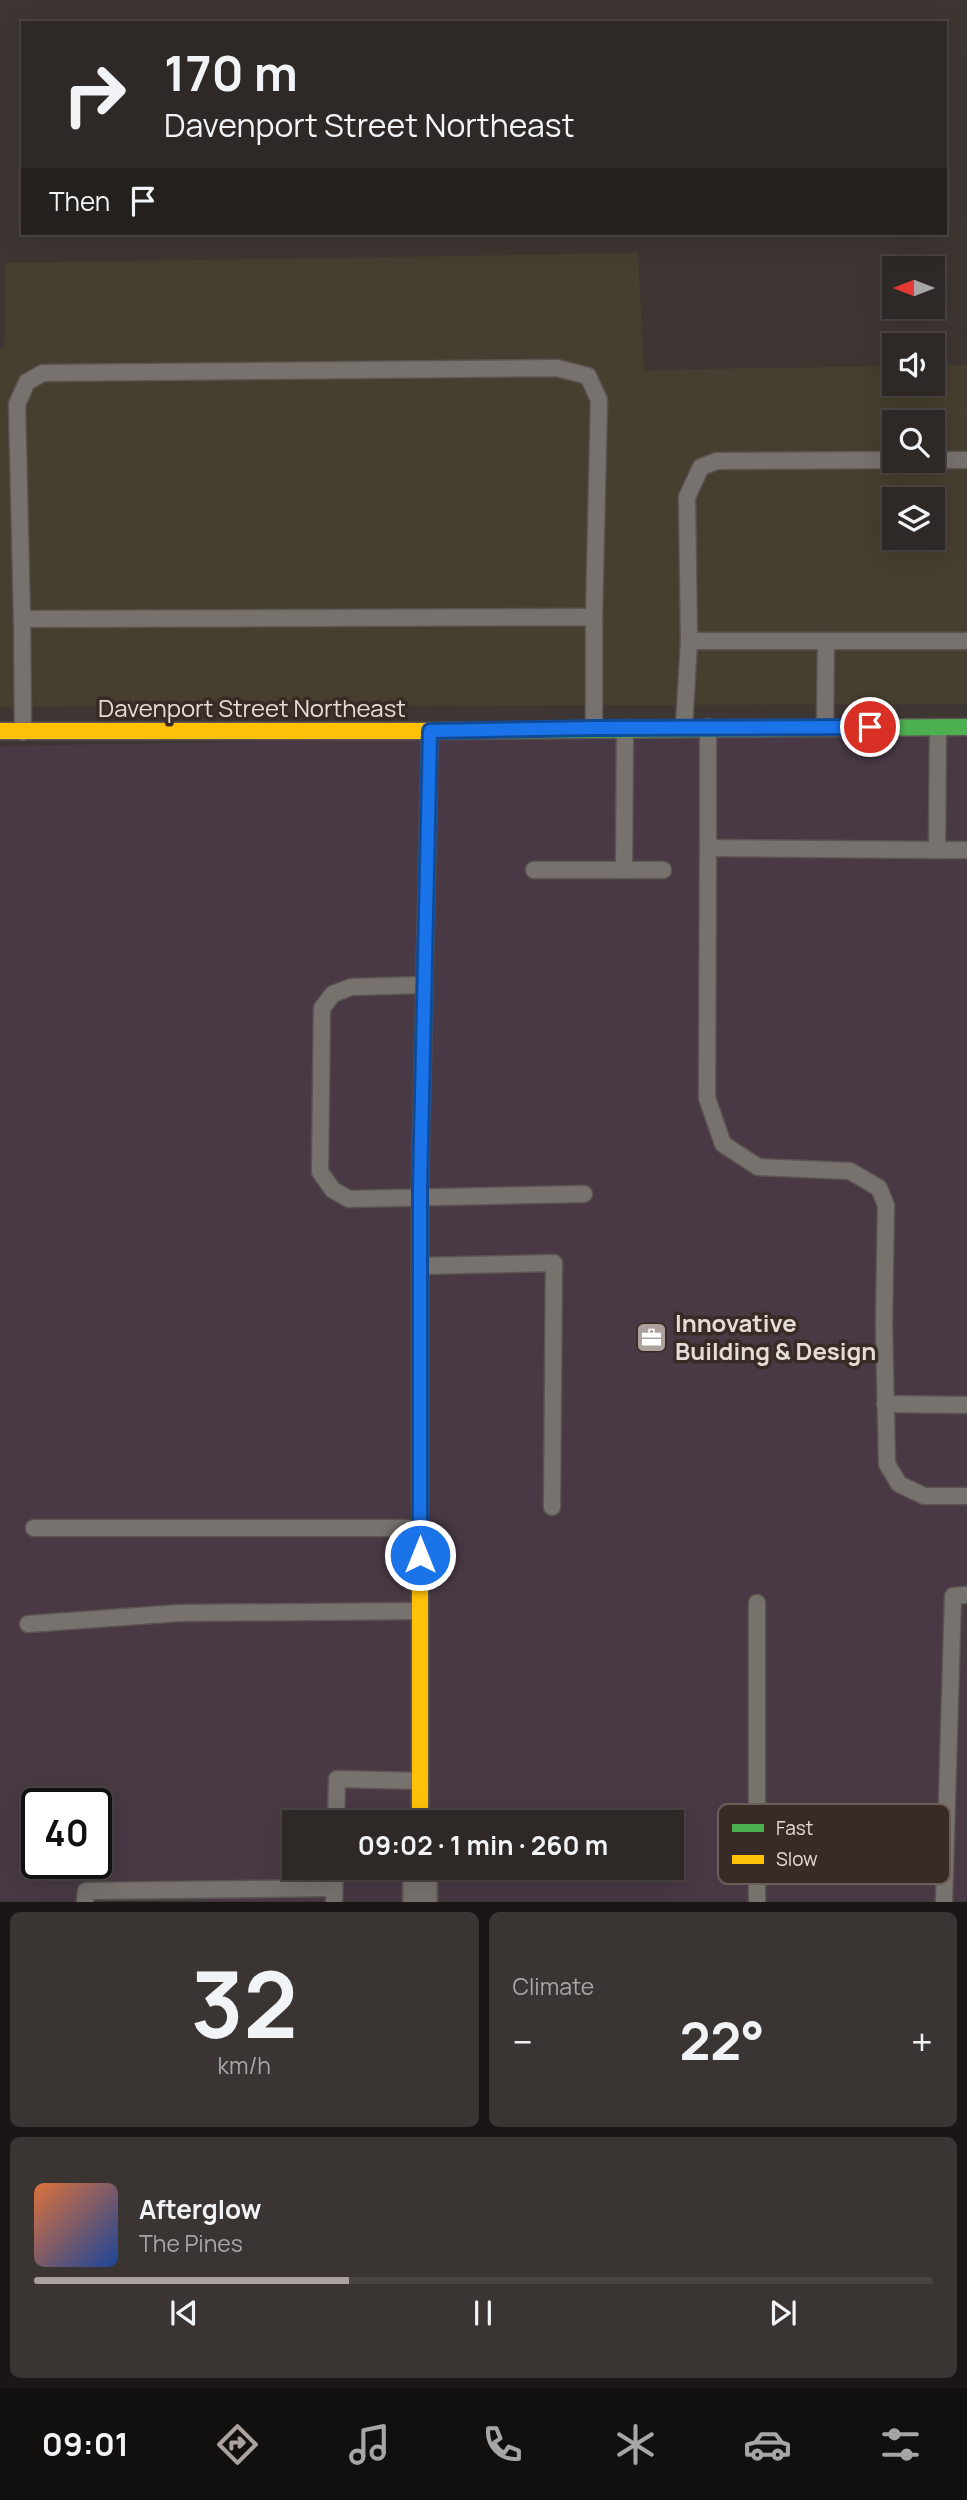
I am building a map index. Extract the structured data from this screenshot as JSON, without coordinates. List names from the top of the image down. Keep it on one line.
{"streets":{"street":["Davenport Street Northeast"]},"places":{"office":["Innovative Building & Design"]},"legend":["Fast","Slow"],"north":"left","page":{"turn":["170 m","Davenport Street Northeast"],"then":"Then","limit":"40","trip":"09:02 · 1 min · 260 m","tile":[["32","km/h"],"Climate"],"heat":["−","22°","+"],"song":["Afterglow","The Pines"],"tabs":"09:01"}}
